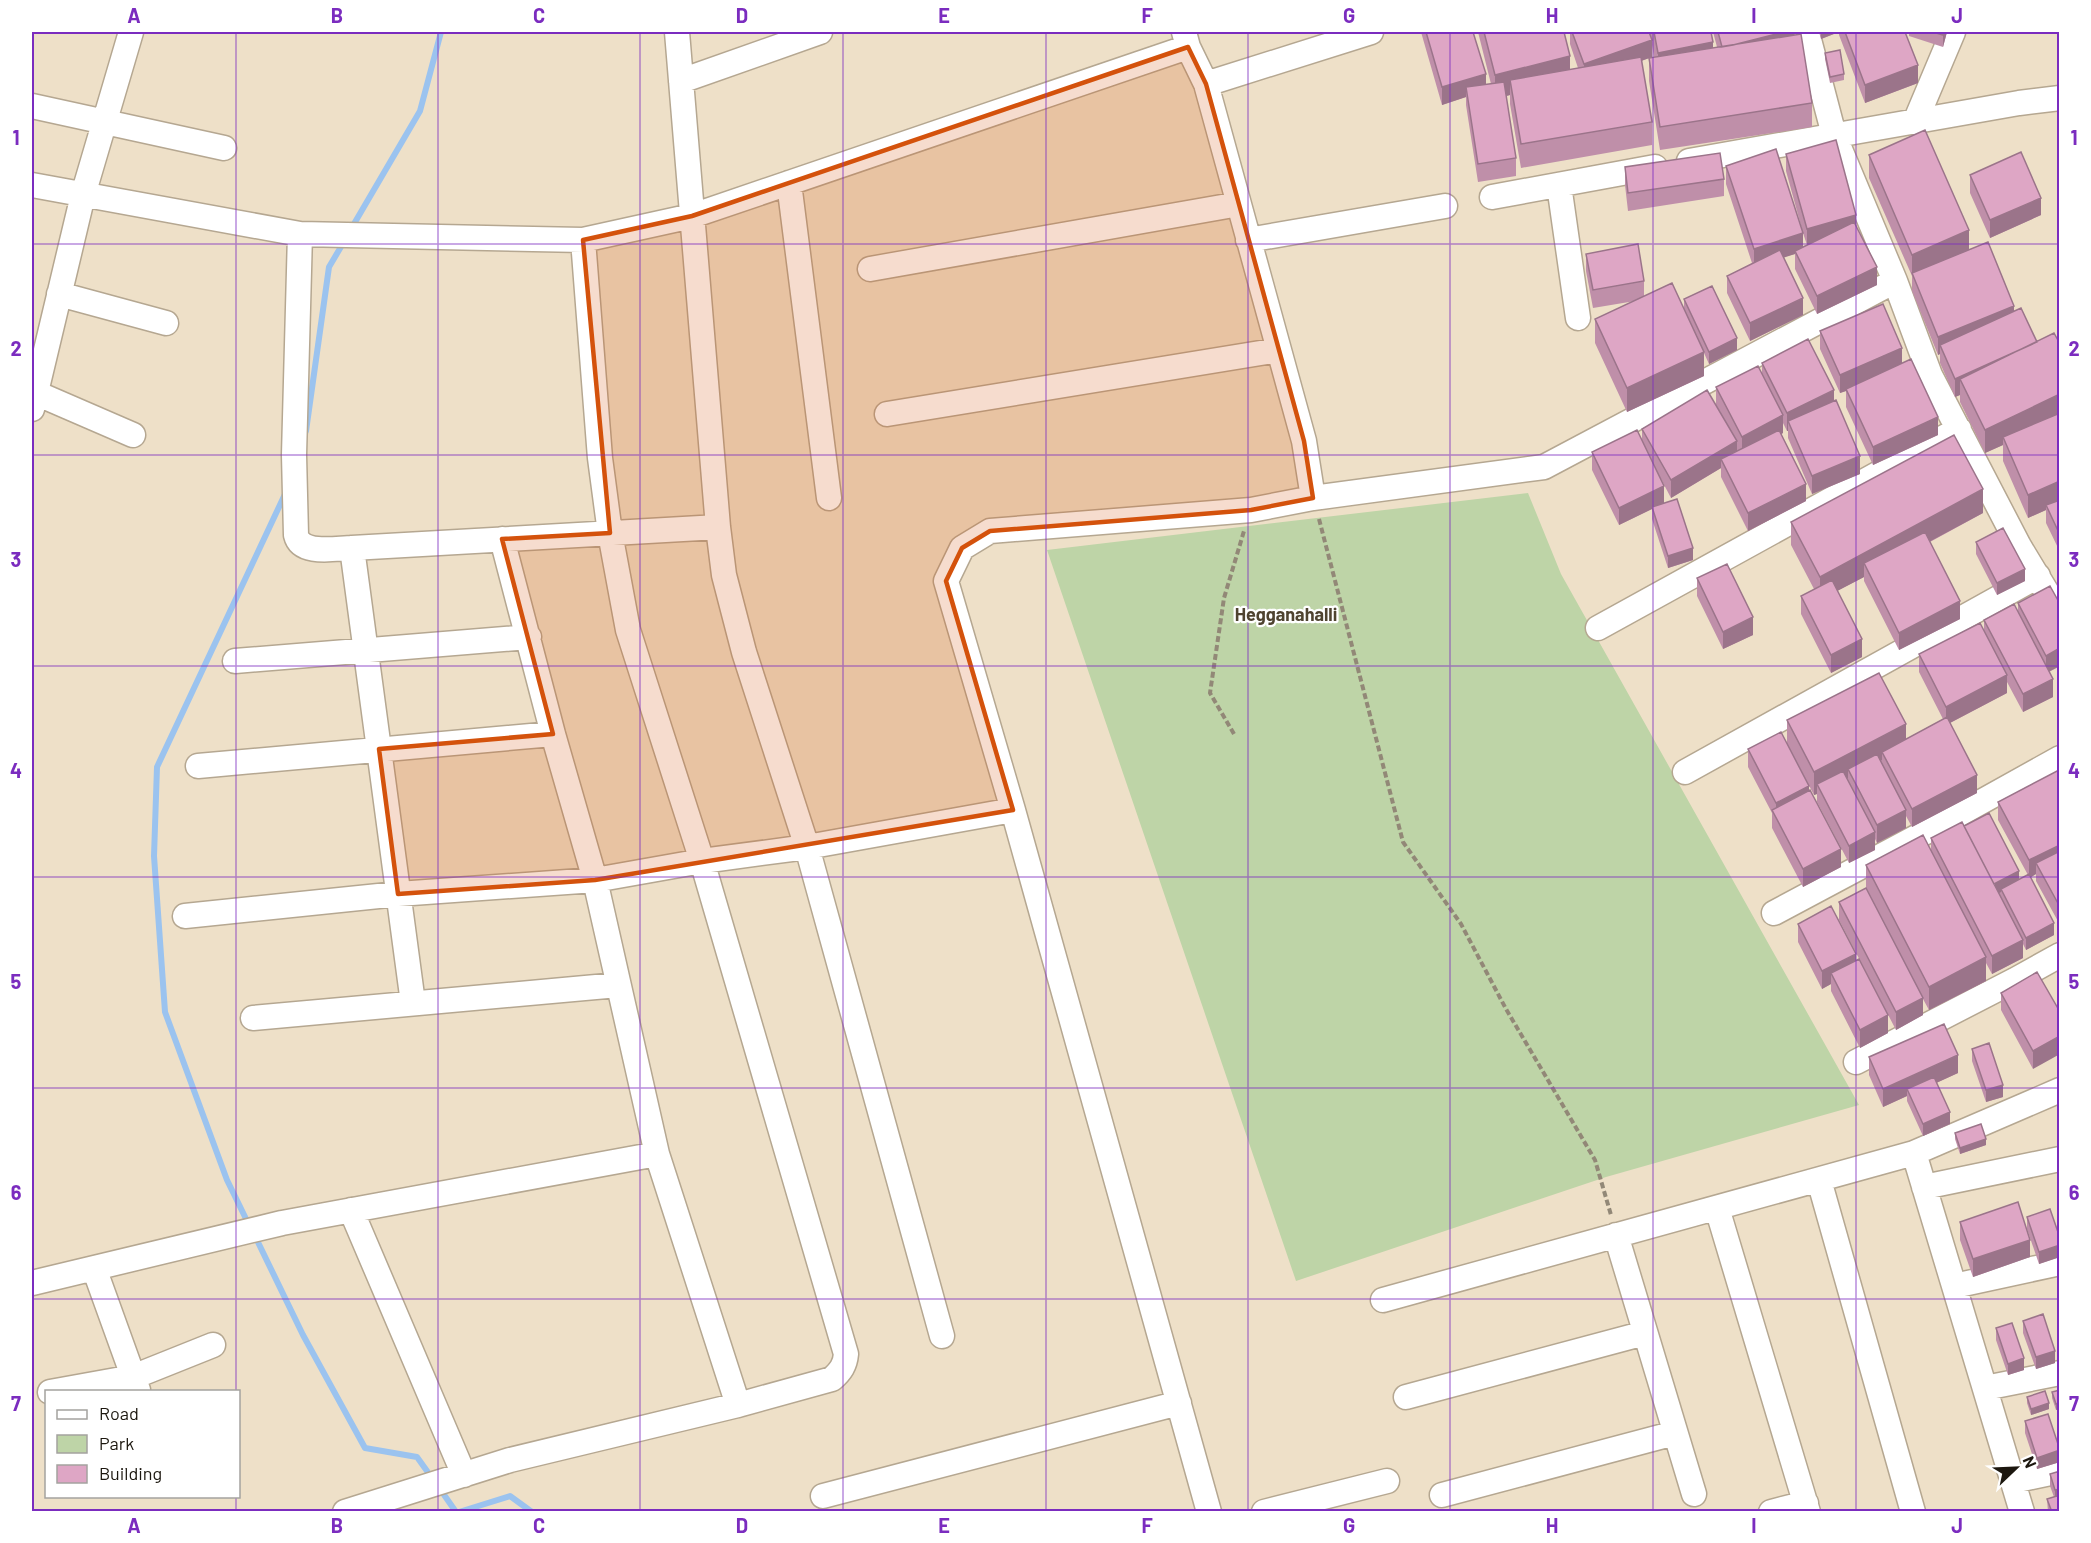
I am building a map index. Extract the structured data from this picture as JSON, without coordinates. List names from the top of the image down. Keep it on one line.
{"districts":["Hegganahalli"],"legend":["Road","Park","Building"],"north":"top right","grid":{"columns":["A","B","C","D","E","F","G","H","I","J"],"rows":["1","2","3","4","5","6","7"]}}
